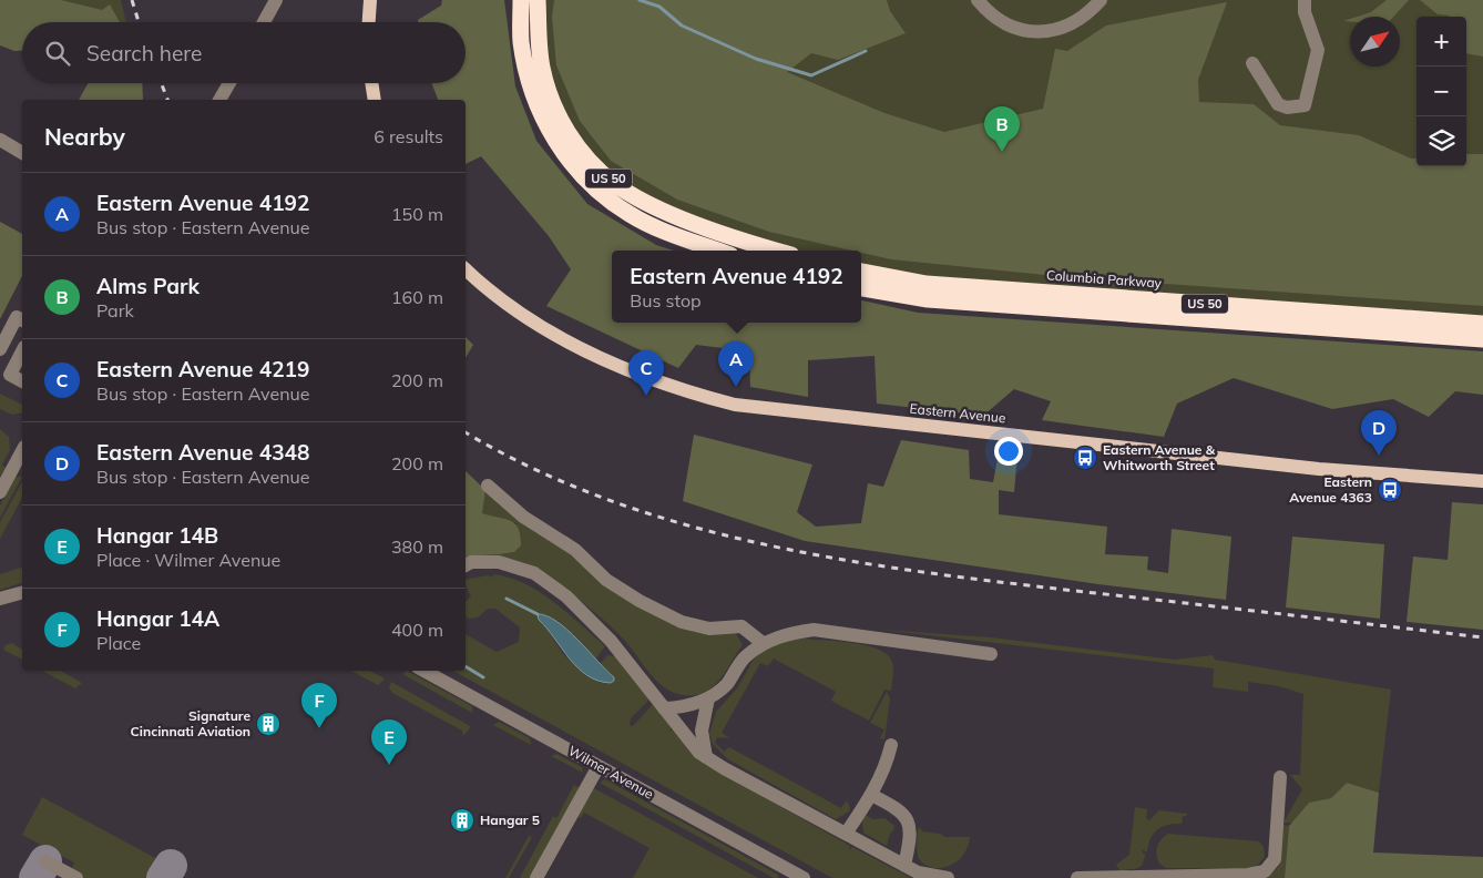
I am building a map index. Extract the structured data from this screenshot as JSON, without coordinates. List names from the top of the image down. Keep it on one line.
{"streets":{"highway":["US 50","Columbia Parkway"],"main road":["Eastern Avenue"],"street":["Wilmer Avenue"]},"places":{"bus stop":["Eastern Avenue & Whitworth Street","Eastern Avenue 4363"],"building":["Signature Cincinnati Aviation","Hangar 5"]},"north":"top right","page":{"map_buttons":["+","−"],"search":"Search here","heading":["Nearby","6 results"],"pins":["B","A","C","D","F","E"],"list":[{"mark":"A","name":"Eastern Avenue 4192","note":"Bus stop · Eastern Avenue","value":"150 m"},{"mark":"B","name":"Alms Park","note":"Park","value":"160 m"},{"mark":"C","name":"Eastern Avenue 4219","note":"Bus stop · Eastern Avenue","value":"200 m"},{"mark":"D","name":"Eastern Avenue 4348","note":"Bus stop · Eastern Avenue","value":"200 m"},{"mark":"E","name":"Hangar 14B","note":"Place · Wilmer Avenue","value":"380 m"},{"mark":"F","name":"Hangar 14A","note":"Place","value":"400 m"}],"popup":["Eastern Avenue 4192","Bus stop"]}}
